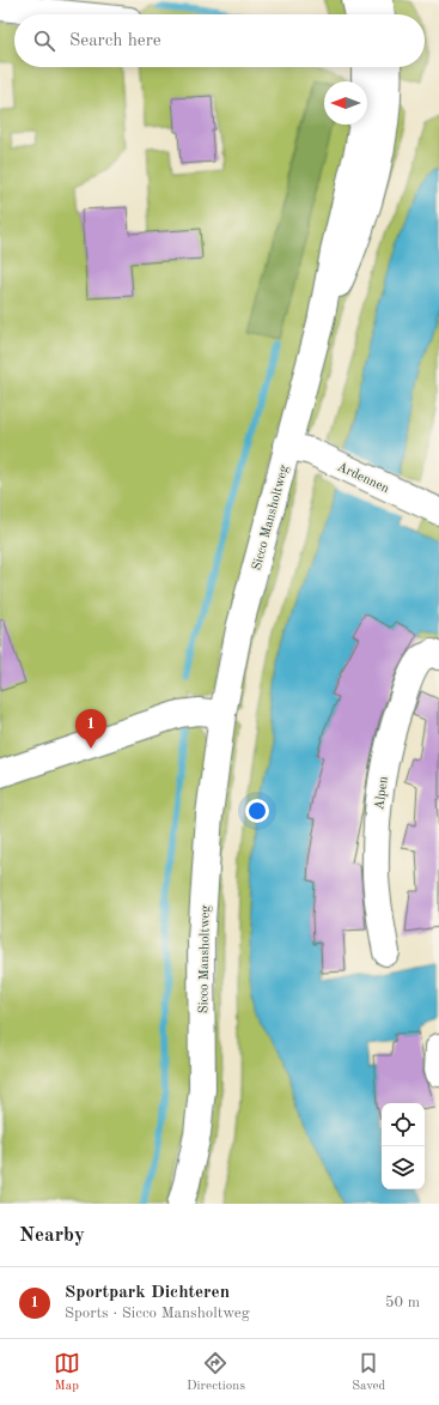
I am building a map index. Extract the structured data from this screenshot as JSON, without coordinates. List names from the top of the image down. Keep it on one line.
{"streets":{"street":["Ardennen","Sicco Mansholtweg","Alpen"]},"crossings":[["Ardennen","Sicco Mansholtweg"]],"north":"left","page":{"search":"Search here","pins":"1","heading":"Nearby","list":[{"mark":"1","name":"Sportpark Dichteren","note":"Sports · Sicco Mansholtweg","value":"50 m"}],"nav":["Map","Directions","Saved"]}}
